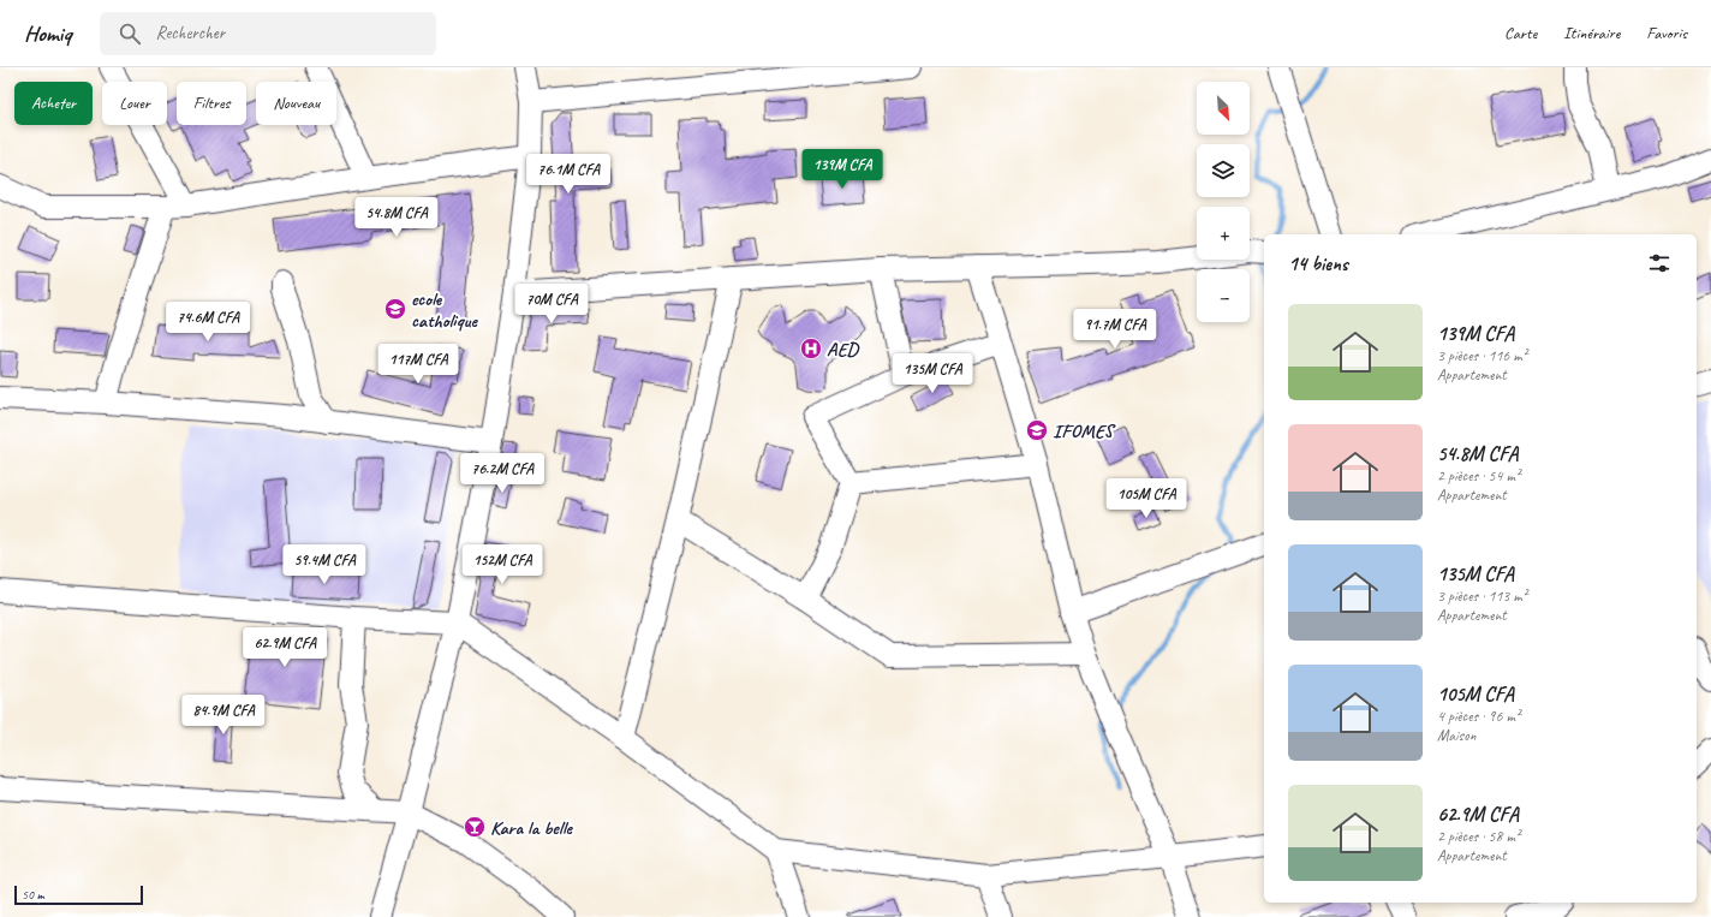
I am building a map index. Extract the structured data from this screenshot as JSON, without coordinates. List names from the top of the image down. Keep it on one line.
{"places":{"school or university":["ecole catholique","IFOMES"],"hospital":["AED"],"bar":["Kara la belle"]},"scale_bar":"50 m","north":"bottom right","page":{"header":"Homiq","search":"Rechercher","nav":["Carte","Itinéraire","Favoris"],"map_buttons":["+","−"],"chip":["Acheter","Louer","Filtres","Nouveau"],"price":["139M CFA","76.1M CFA","54.8M CFA","70M CFA","74.6M CFA","91.7M CFA","117M CFA","135M CFA","76.2M CFA","105M CFA","59.4M CFA","152M CFA","62.9M CFA","84.9M CFA"],"heading":"14 biens","list":[{"name":"139M CFA","note":"3 pièces · 116 m² · Appartement"},{"name":"54.8M CFA","note":"2 pièces · 54 m² · Appartement"},{"name":"135M CFA","note":"3 pièces · 113 m² · Appartement"},{"name":"105M CFA","note":"4 pièces · 96 m² · Maison"},{"name":"62.9M CFA","note":"2 pièces · 58 m² · Appartement"}],"scale":"50 m"}}
